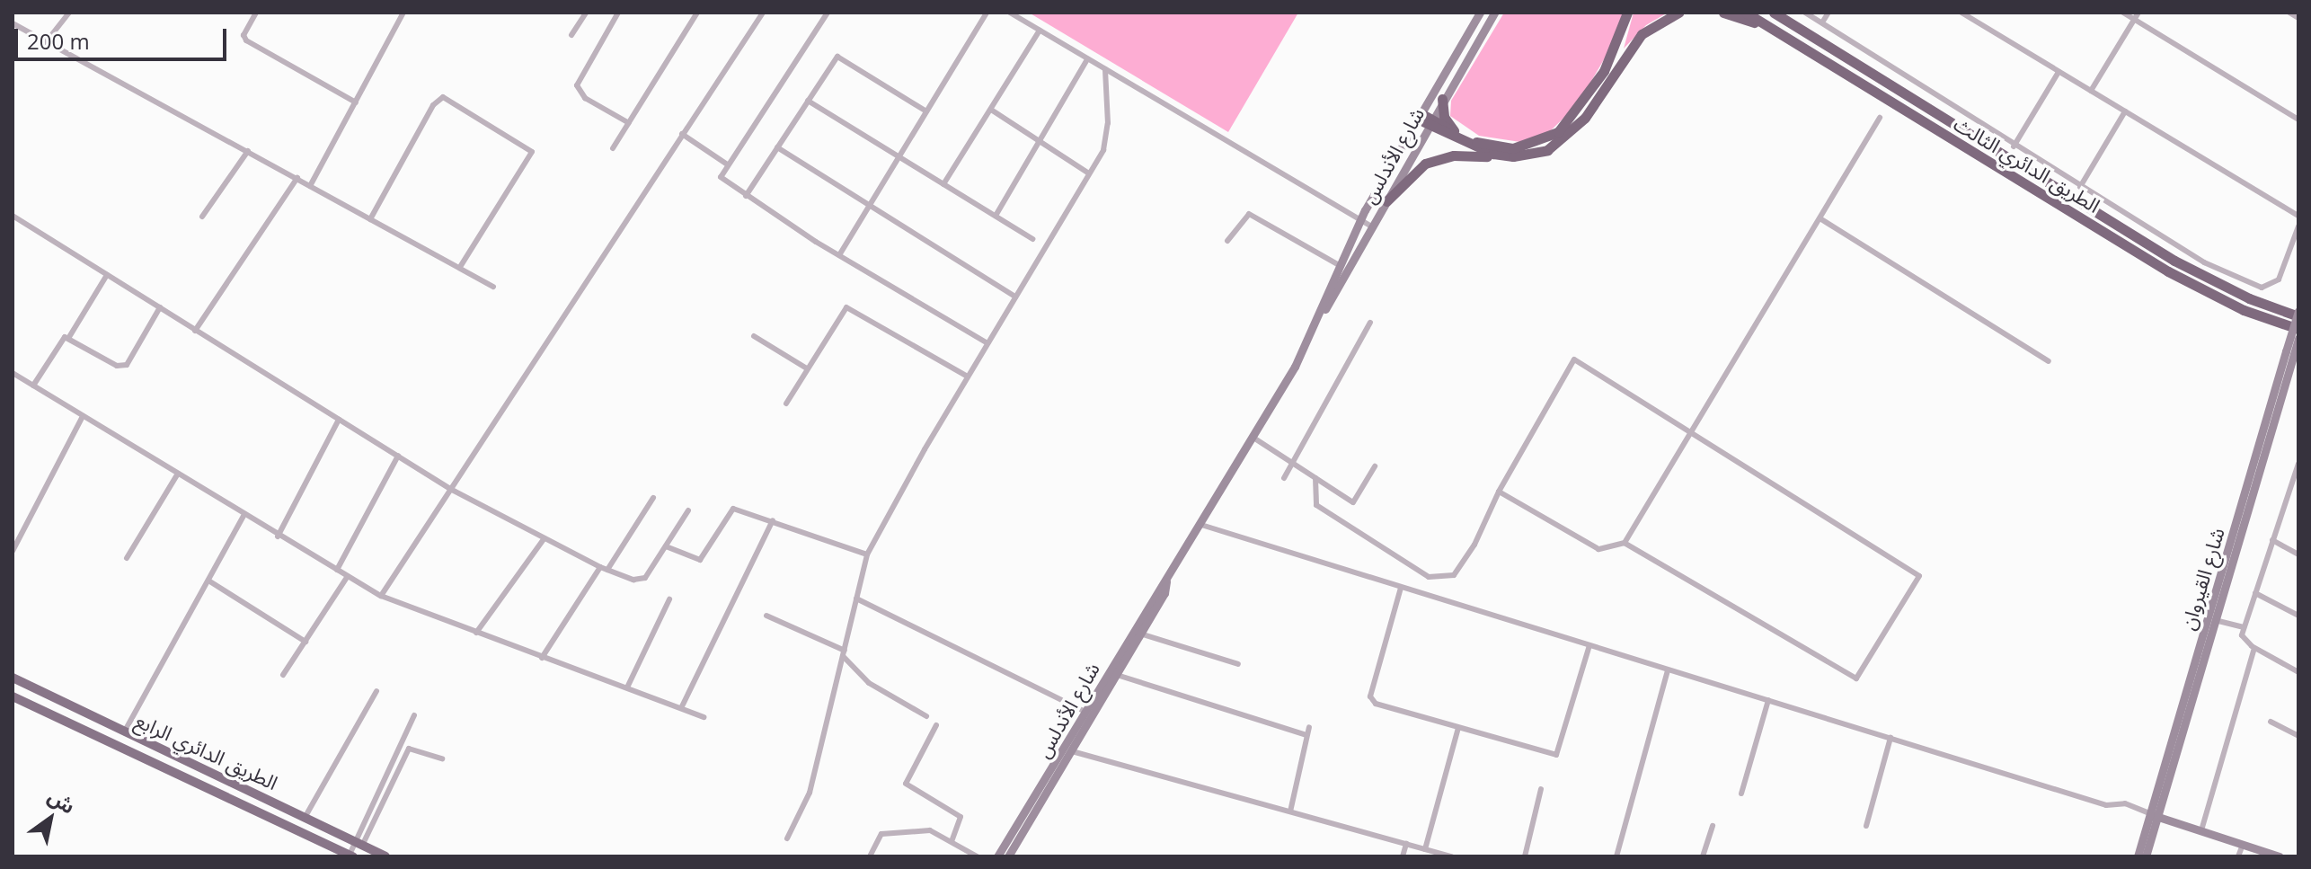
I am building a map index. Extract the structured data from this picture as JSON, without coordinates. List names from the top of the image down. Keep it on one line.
{"streets":{"highway":["الطريق الدائري الثالث"],"main road":["شارع الأندلس","شارع القيروان","الطريق الدائري الرابع"]},"crossings":[["الطريق الدائري الثالث","شارع القيروان"]],"scale_bar":"200 m","north":"top right"}
